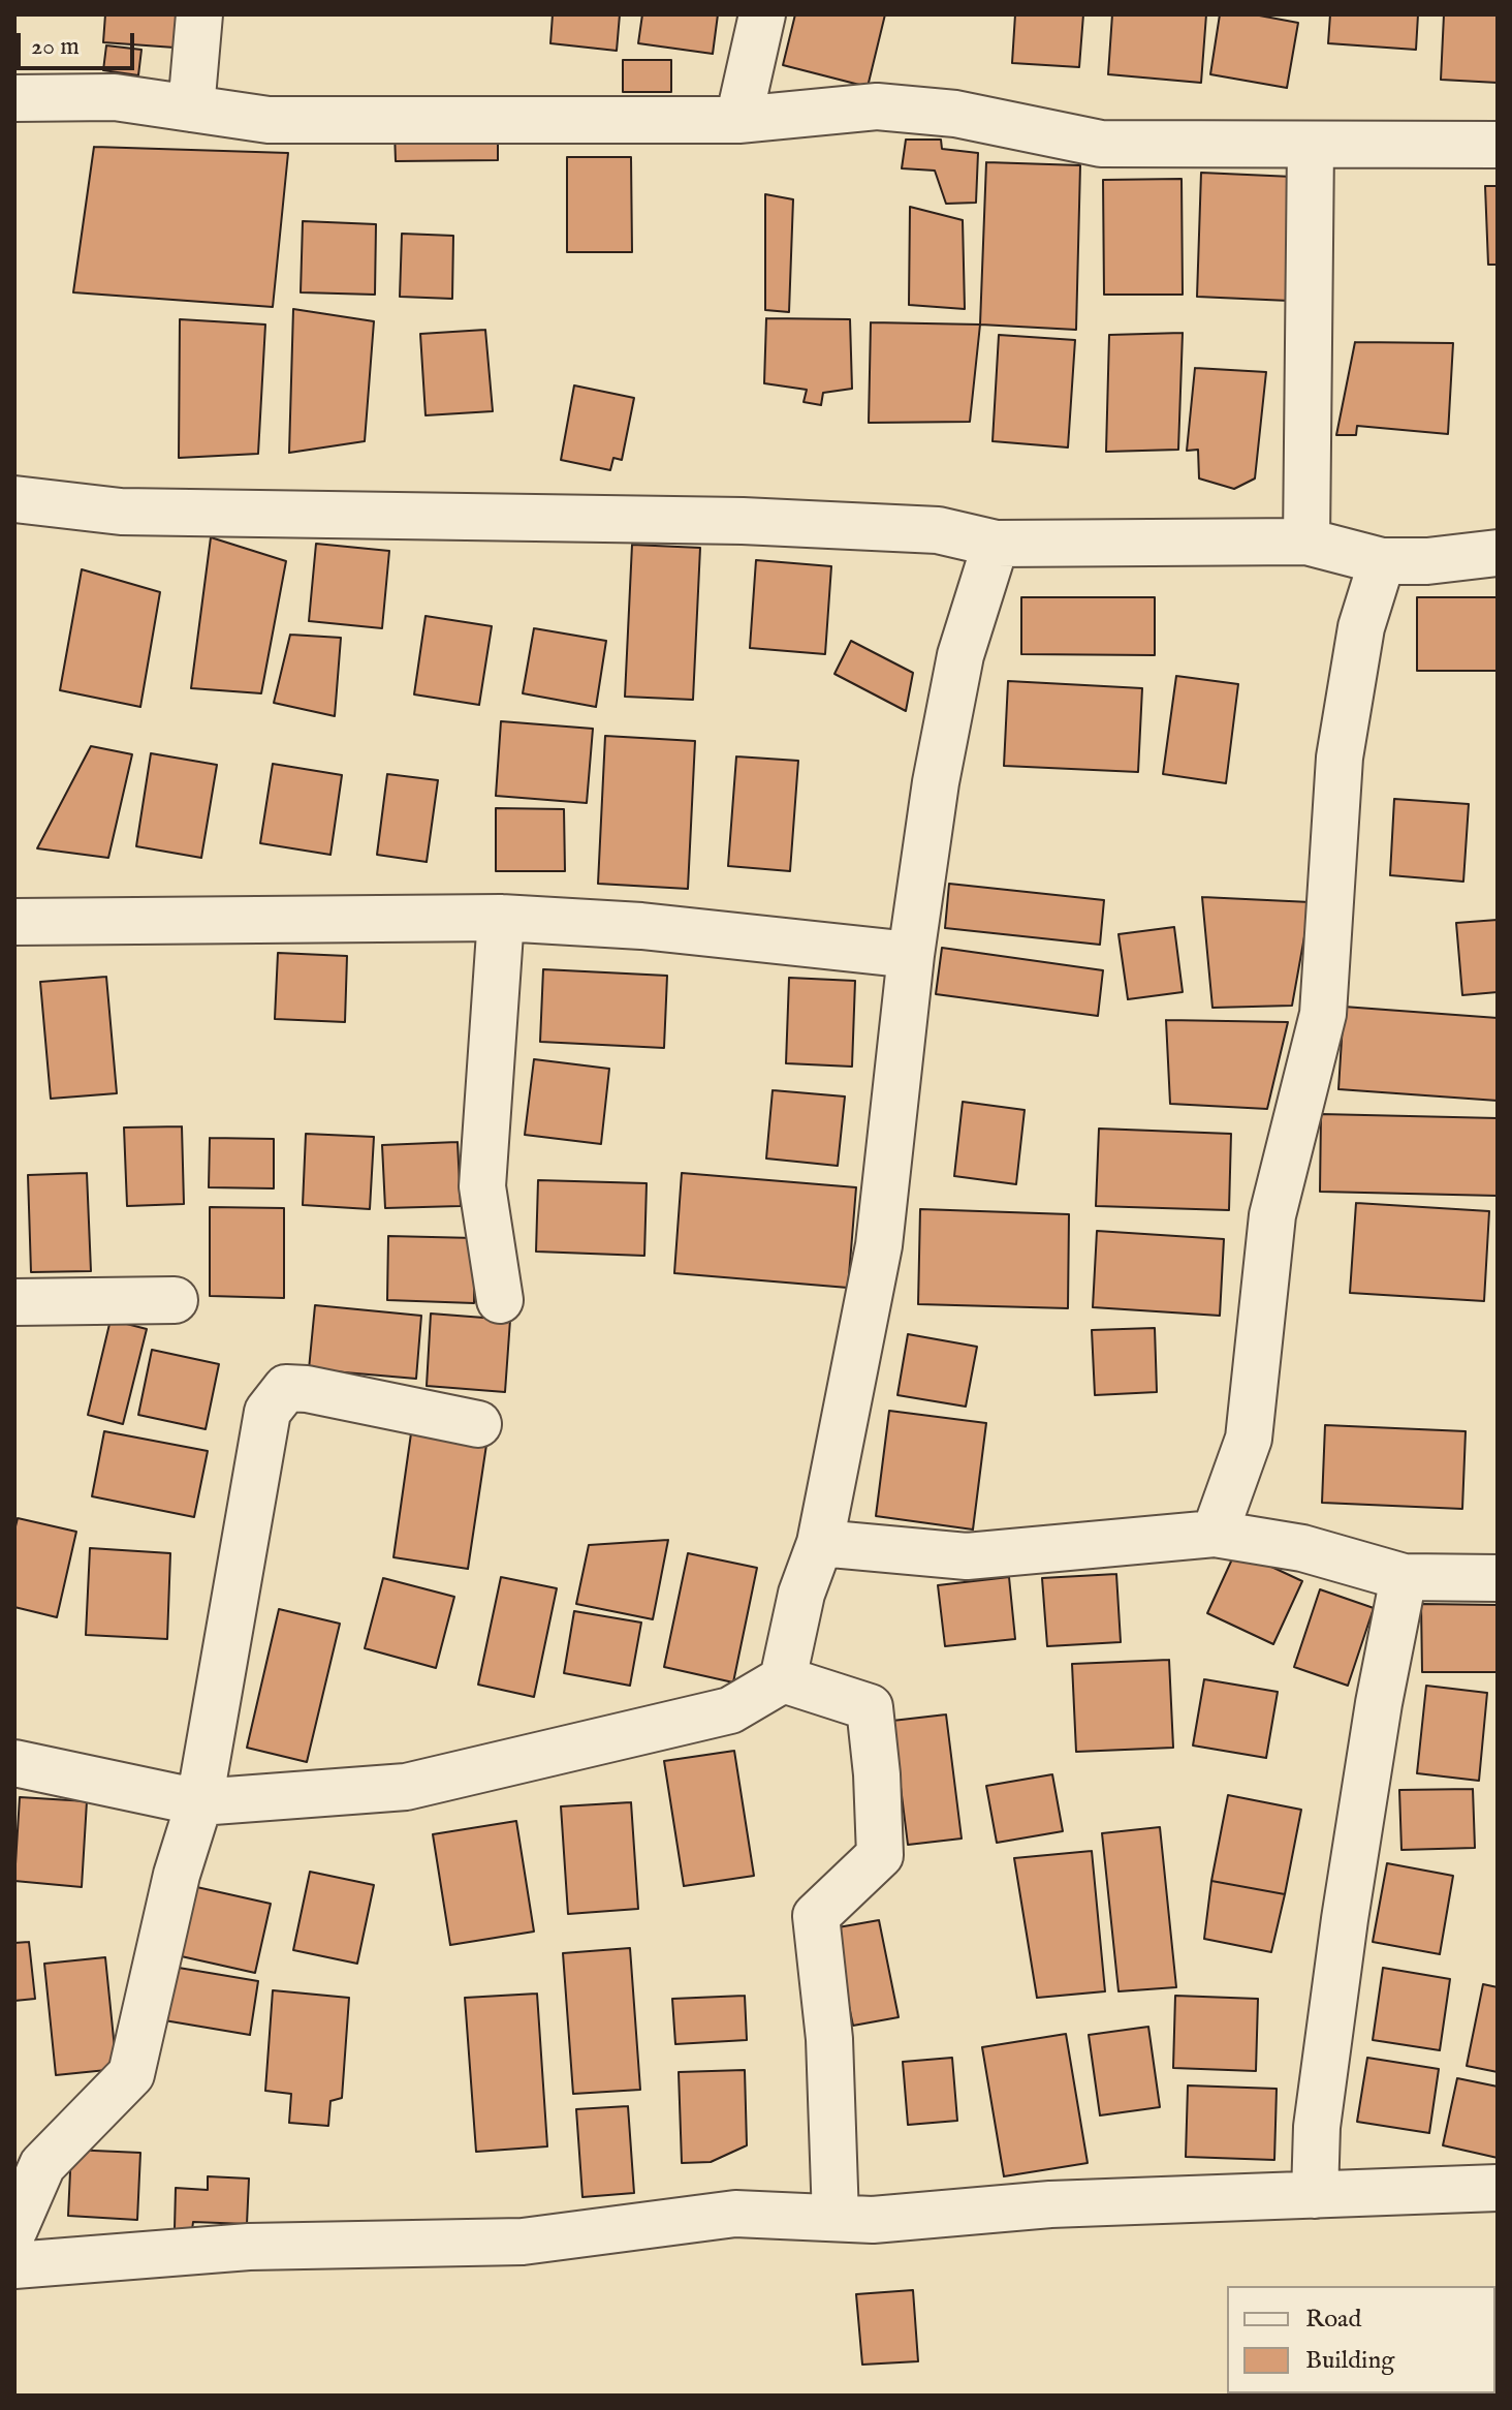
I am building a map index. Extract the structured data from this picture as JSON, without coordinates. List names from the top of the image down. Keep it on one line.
{"legend":["Road","Building"],"scale_bar":"20 m"}
